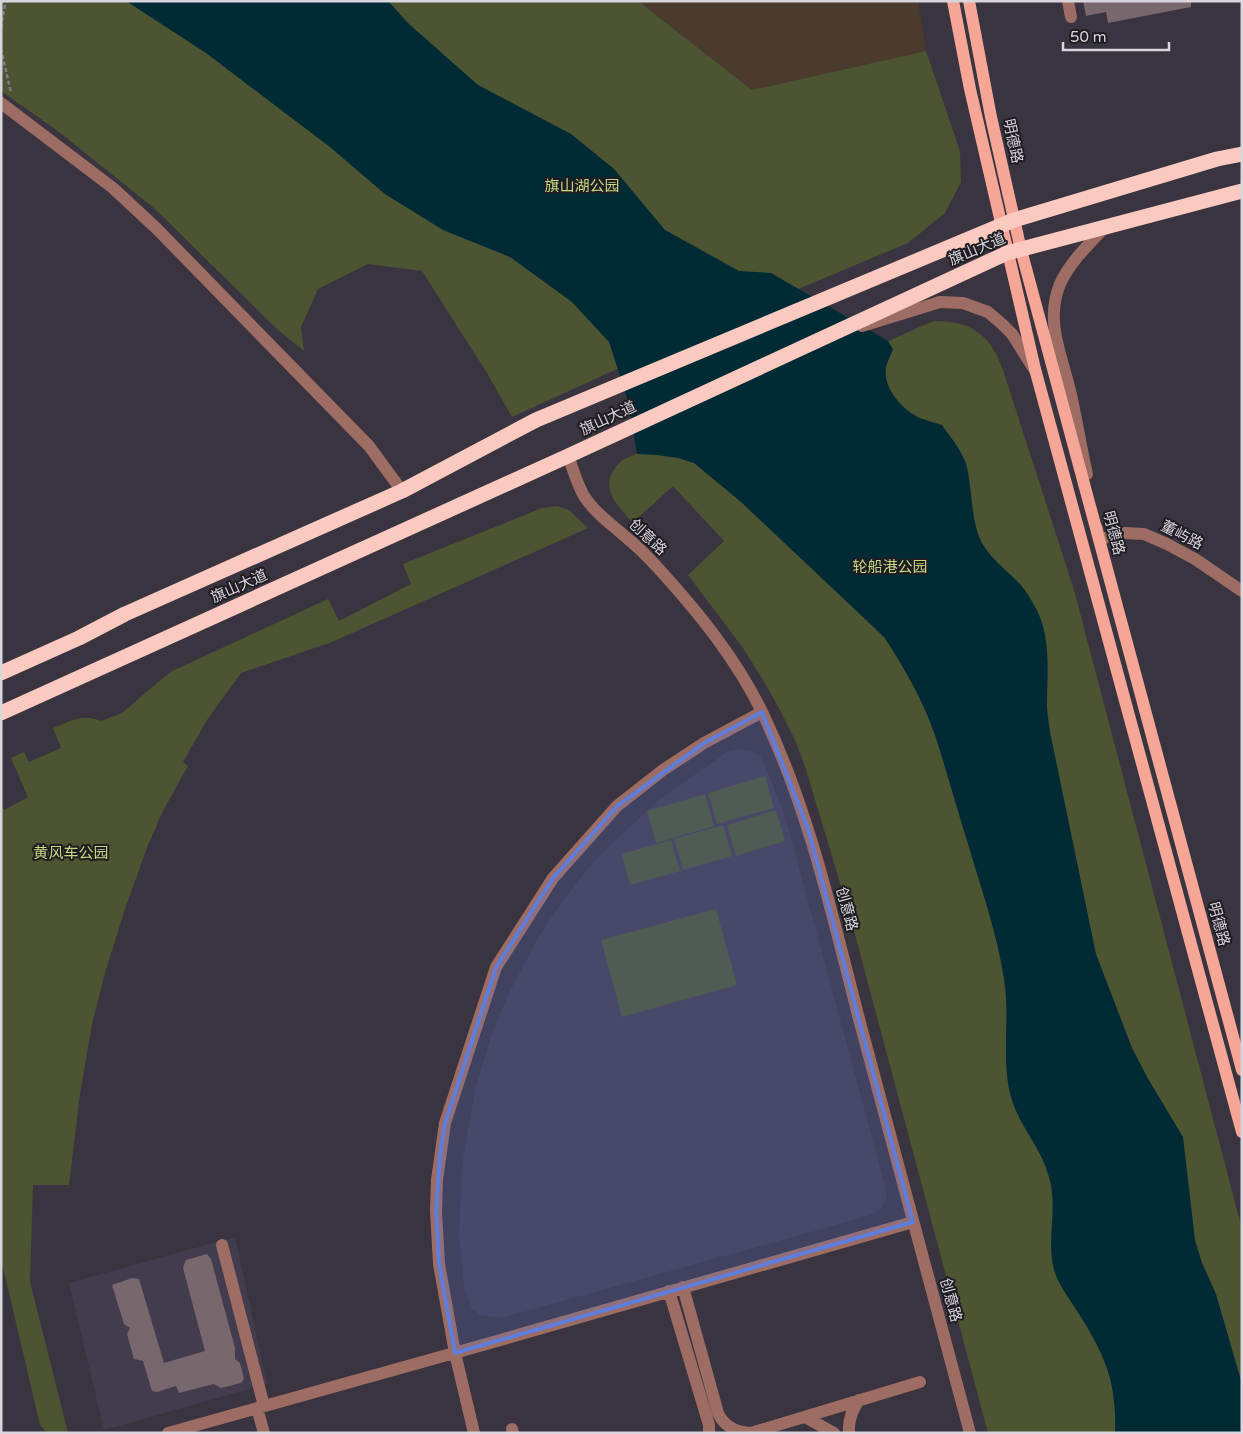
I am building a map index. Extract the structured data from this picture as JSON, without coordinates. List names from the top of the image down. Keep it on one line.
{"streets":{"highway":["旗山大道"],"main road":["明德路"],"street":["董屿路","创意路"]},"crossings":[["明德路","旗山大道"],["明德路","董屿路"],["旗山大道","创意路"]],"parks":["旗山湖公园","轮船港公园","黄风车公园"],"scale_bar":"50 m"}
